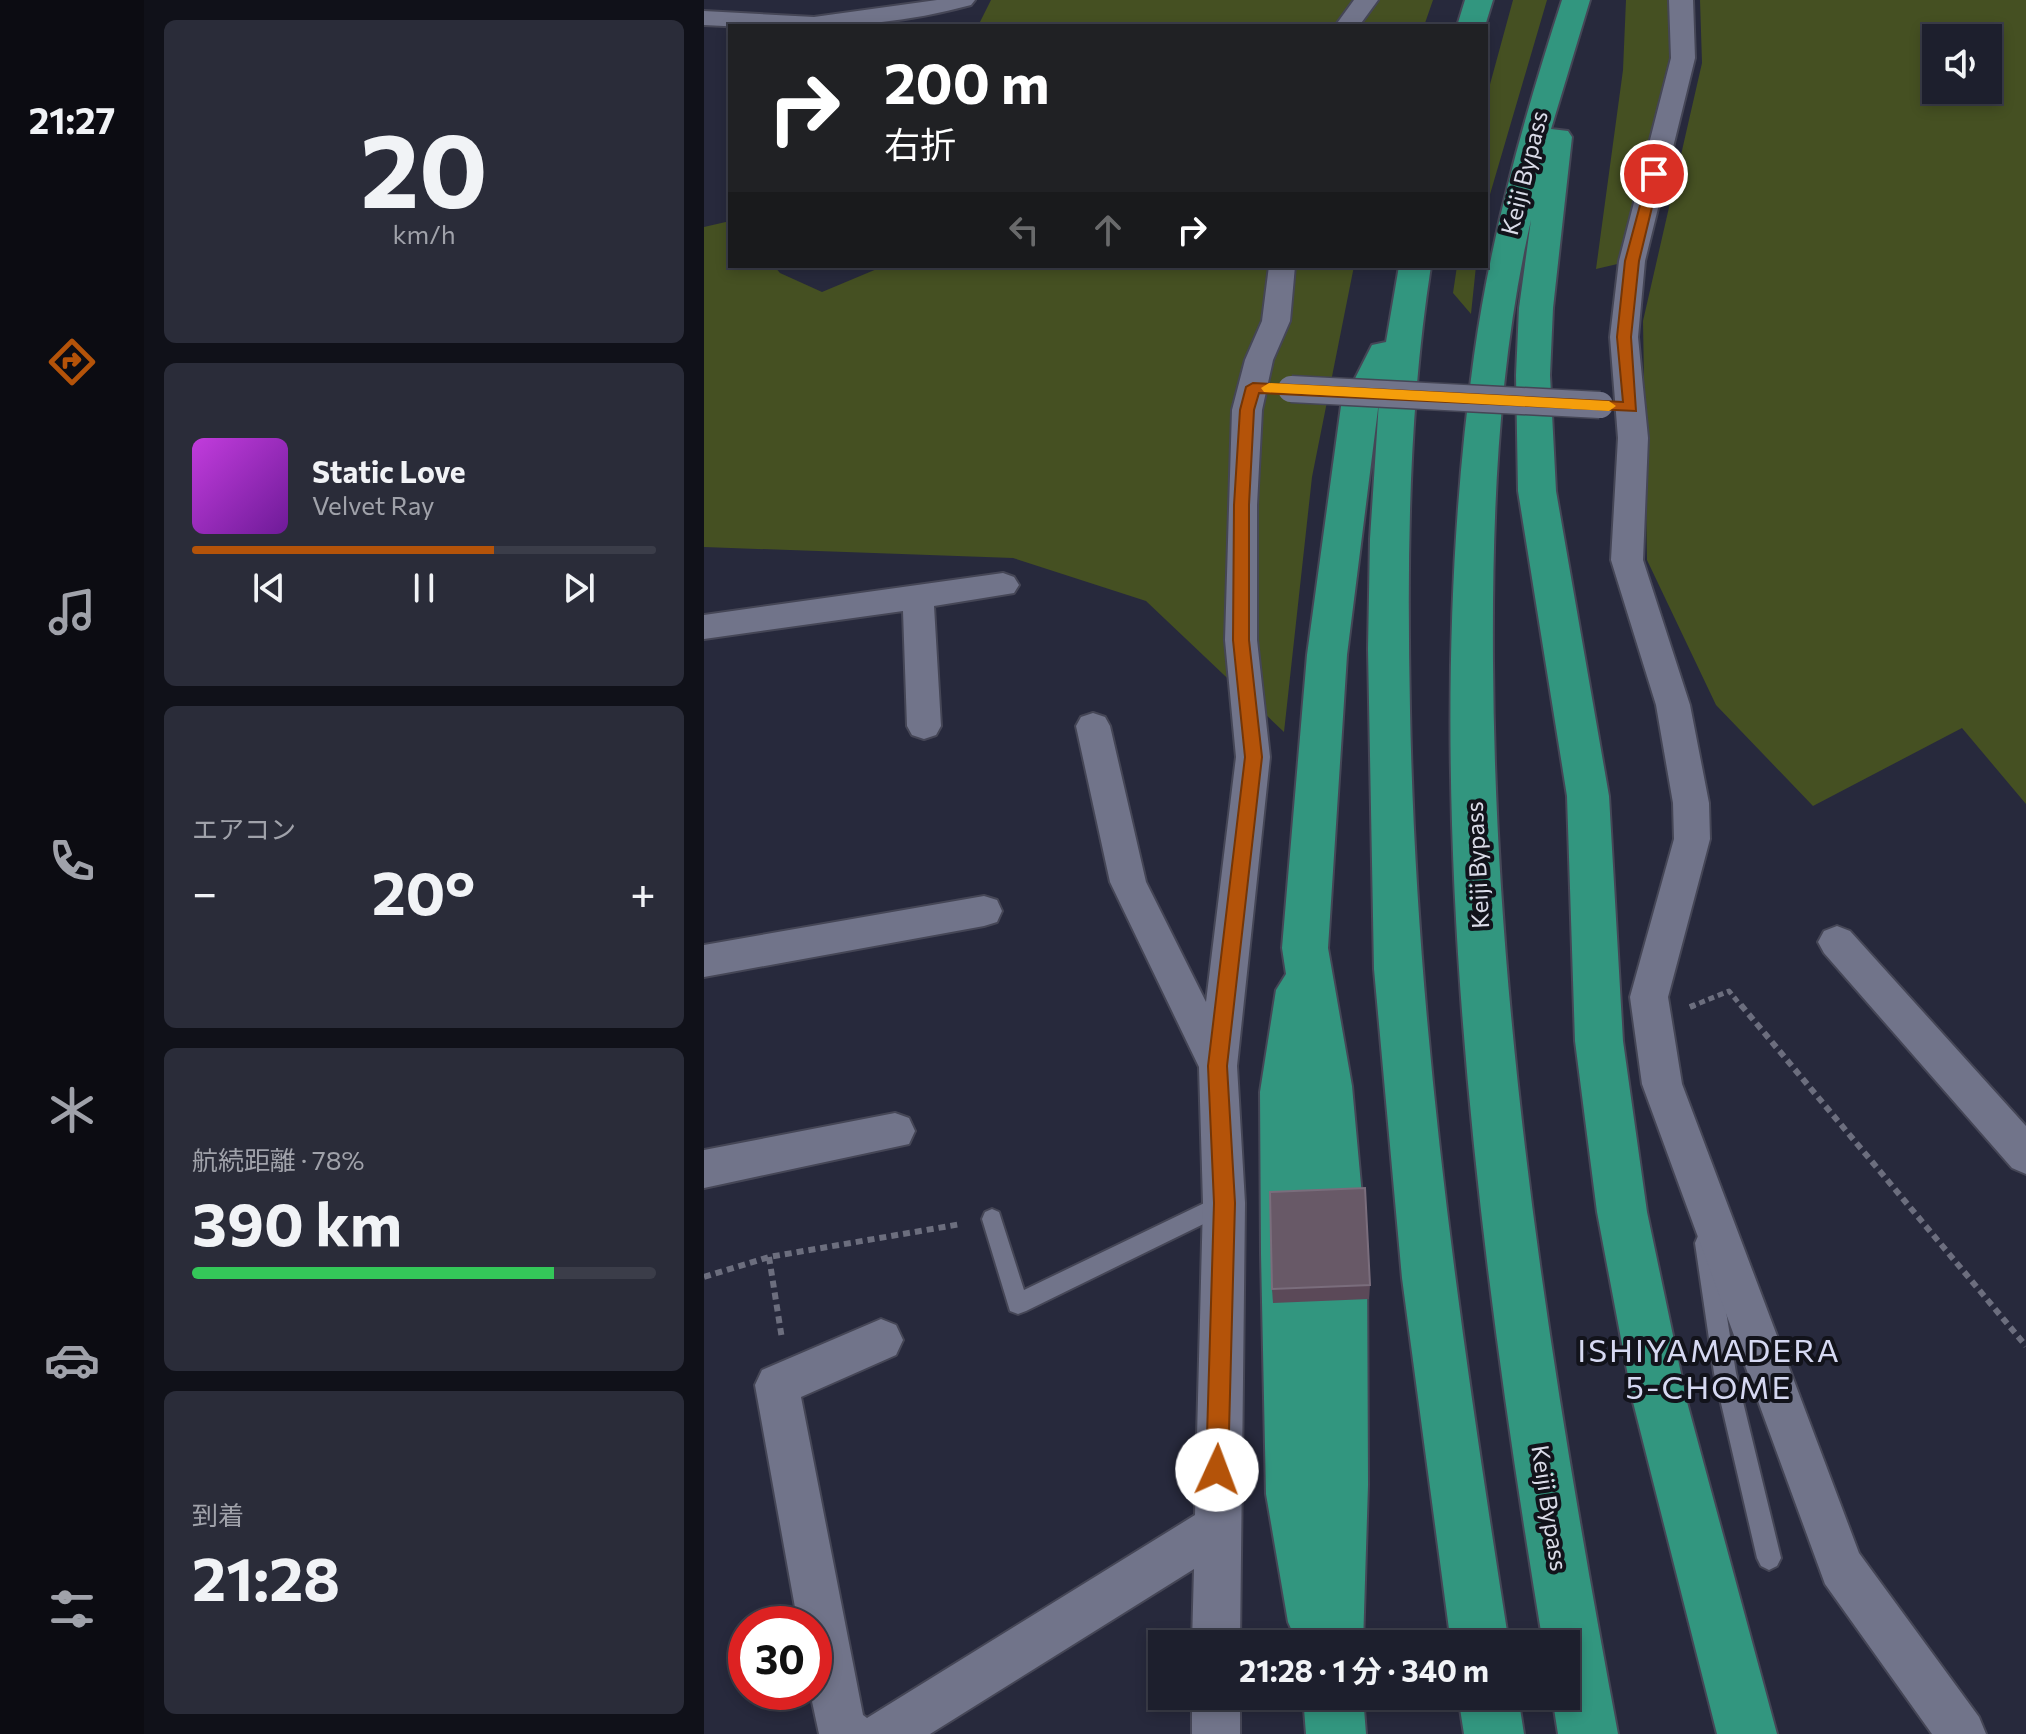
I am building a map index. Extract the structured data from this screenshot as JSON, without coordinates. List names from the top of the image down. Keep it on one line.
{"streets":{"highway":["Keiji Bypass"]},"districts":["ISHIYAMADERA 5-CHOME"],"page":{"tabs":"21:27","tile":[["20","km/h"],"エアコン",["航続距離 · 78%","390 km"],["到着","21:28"]],"turn":["200 m","右折"],"song":["Static Love","Velvet Ray"],"heat":["−","20°","+"],"limit":"30","trip":"21:28 · 1 分 · 340 m"}}
